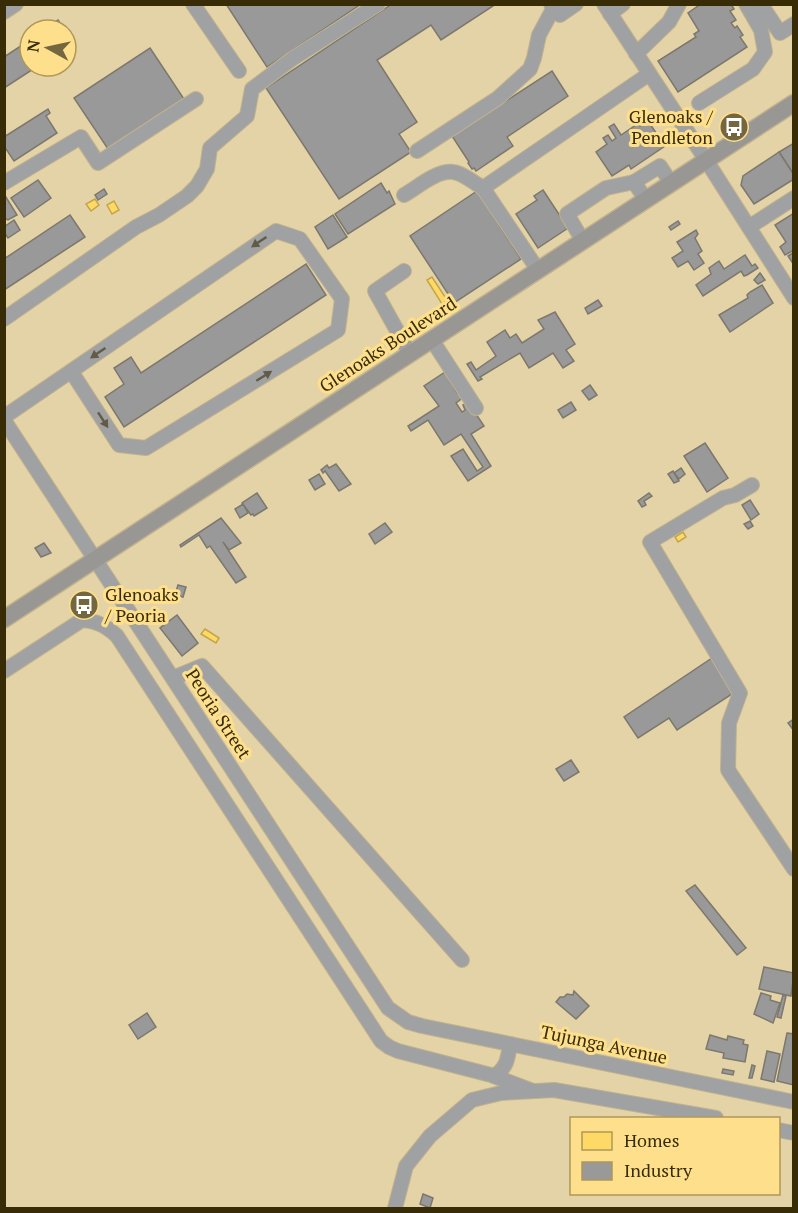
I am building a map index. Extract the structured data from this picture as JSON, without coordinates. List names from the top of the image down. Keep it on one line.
{"streets":{"main road":["Glenoaks Boulevard"],"street":["Peoria Street","Tujunga Avenue"]},"crossings":[["Glenoaks Boulevard","Peoria Street"],["Peoria Street","Tujunga Avenue"]],"places":{"bus stop":["Glenoaks / Pendleton","Glenoaks / Peoria"]},"legend":["Homes","Industry"],"north":"left"}
